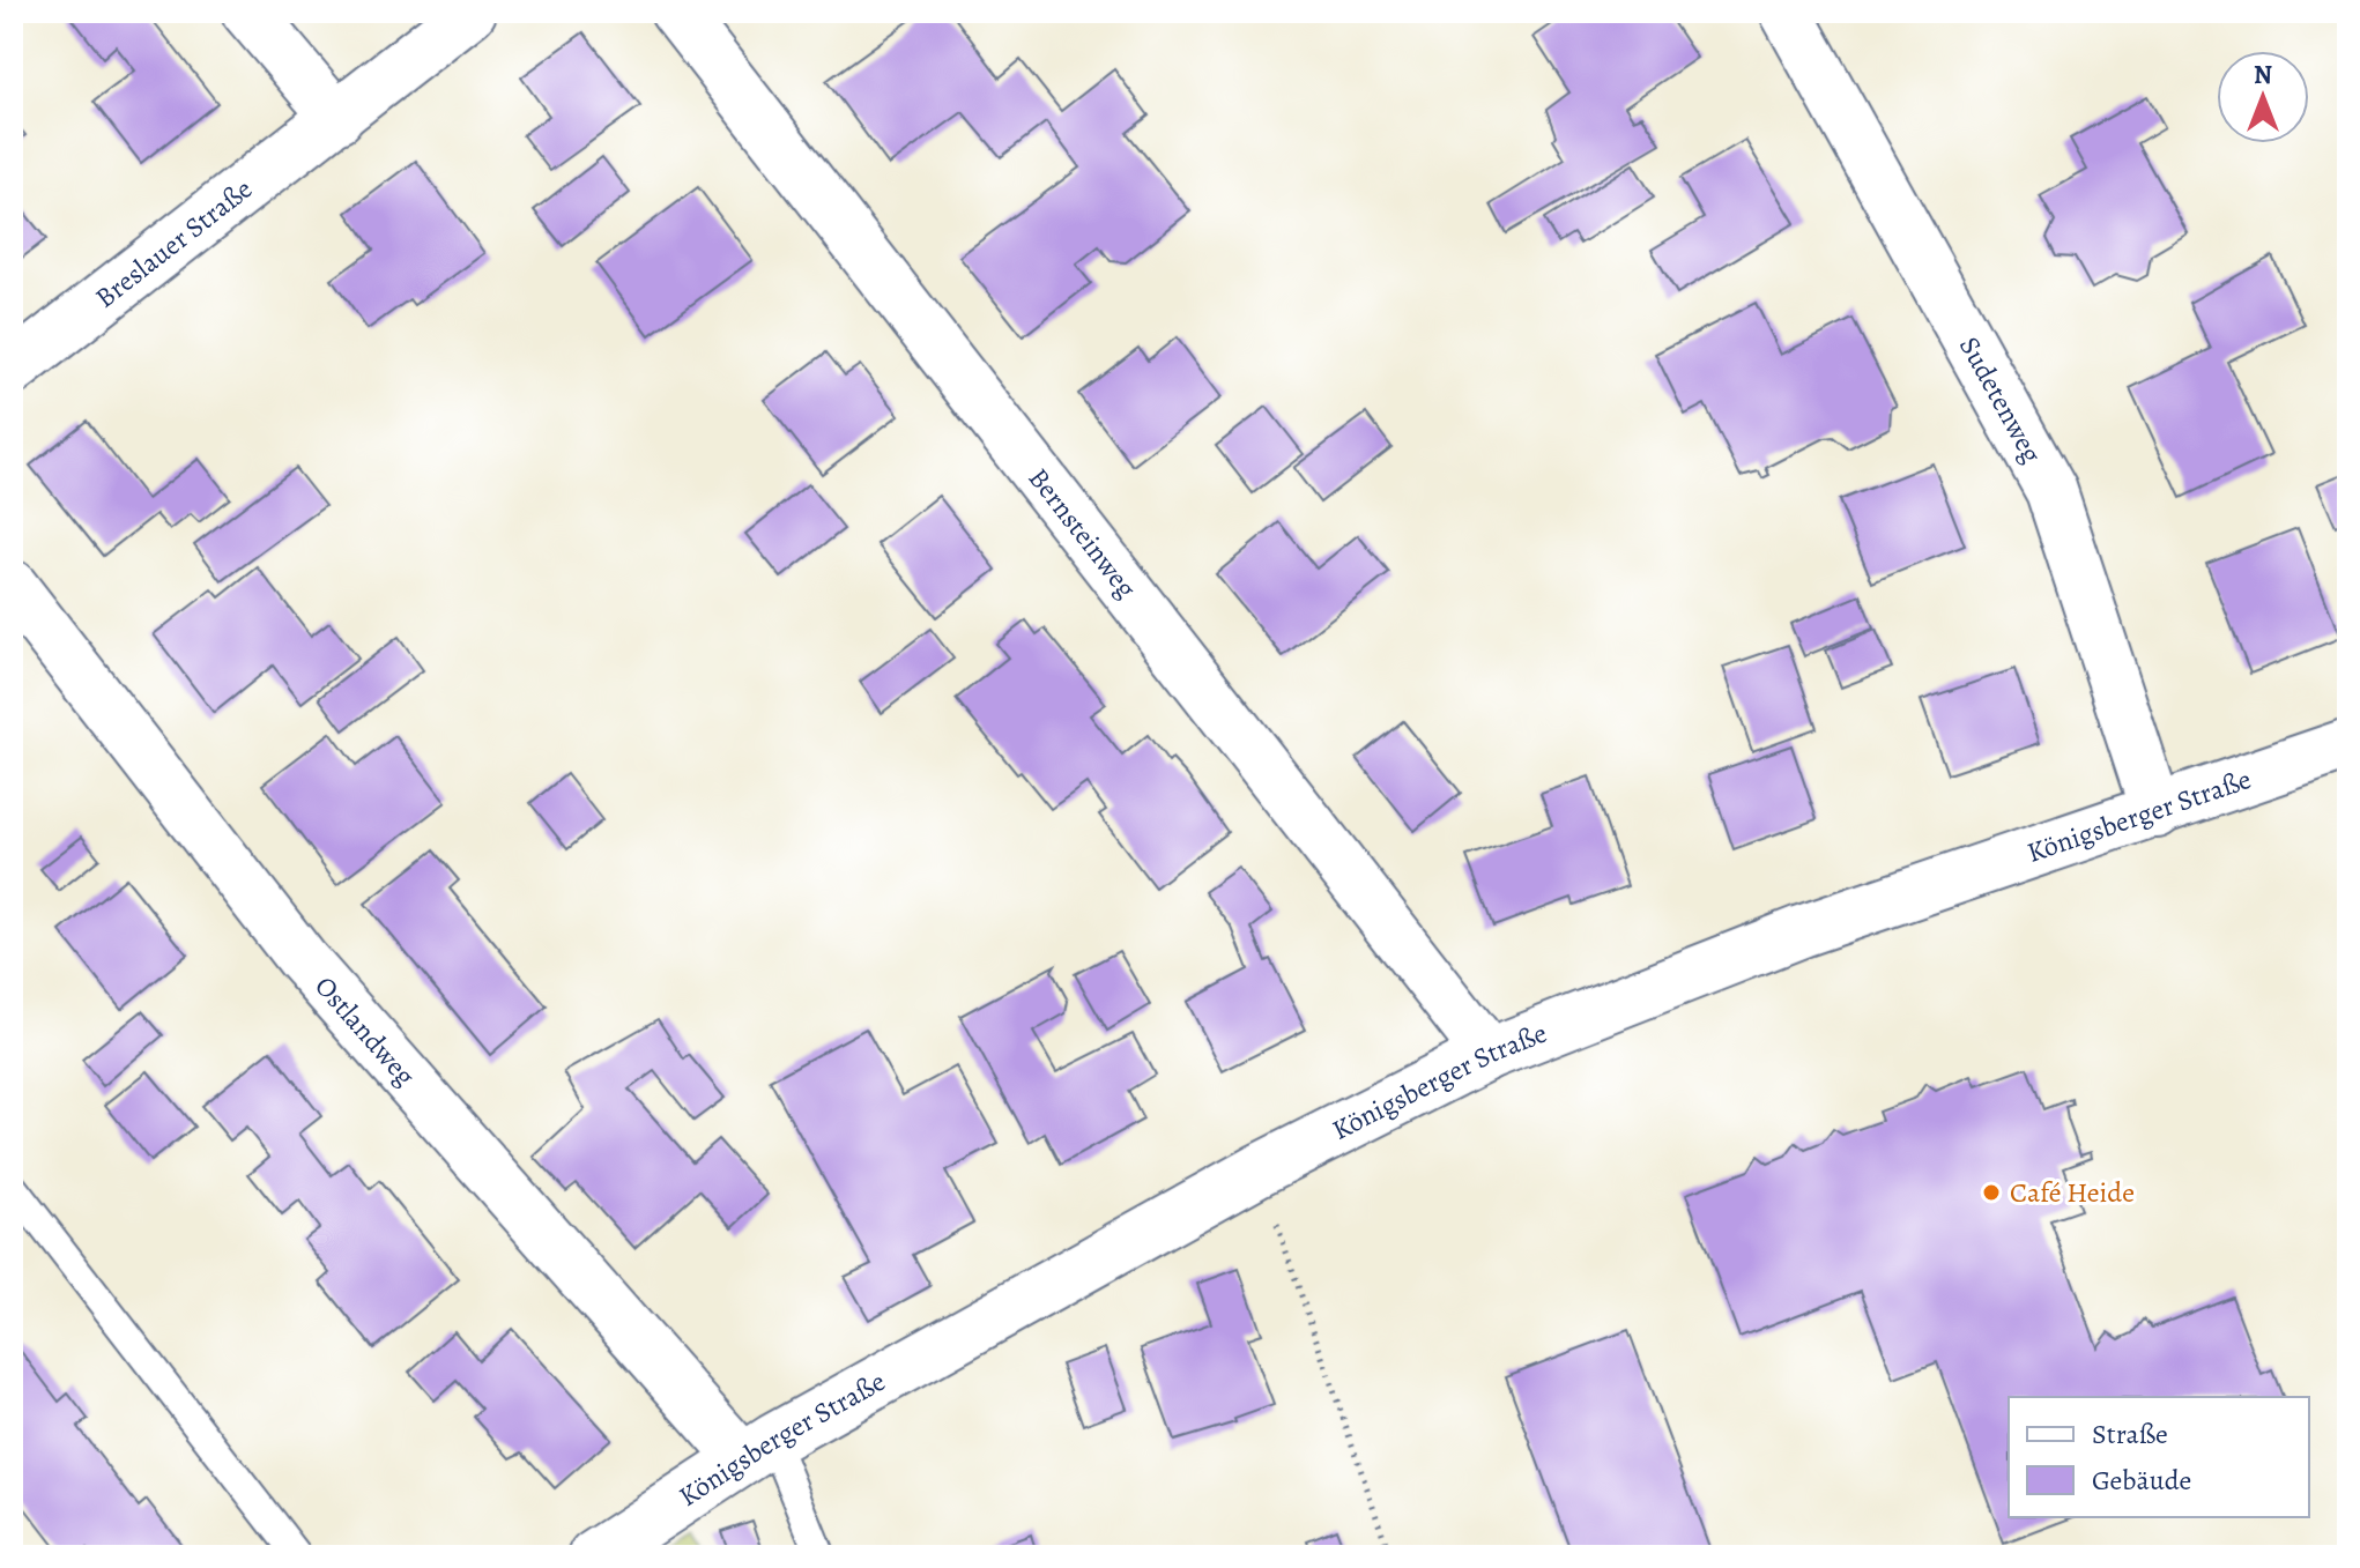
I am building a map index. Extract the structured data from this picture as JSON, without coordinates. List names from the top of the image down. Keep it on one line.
{"streets":{"street":["Breslauer Straße","Sudetenweg","Bernsteinweg","Königsberger Straße","Ostlandweg"]},"crossings":[["Sudetenweg","Königsberger Straße"],["Bernsteinweg","Königsberger Straße"],["Königsberger Straße","Ostlandweg"]],"places":["Café Heide"],"legend":["Straße","Gebäude"],"north":"top"}
